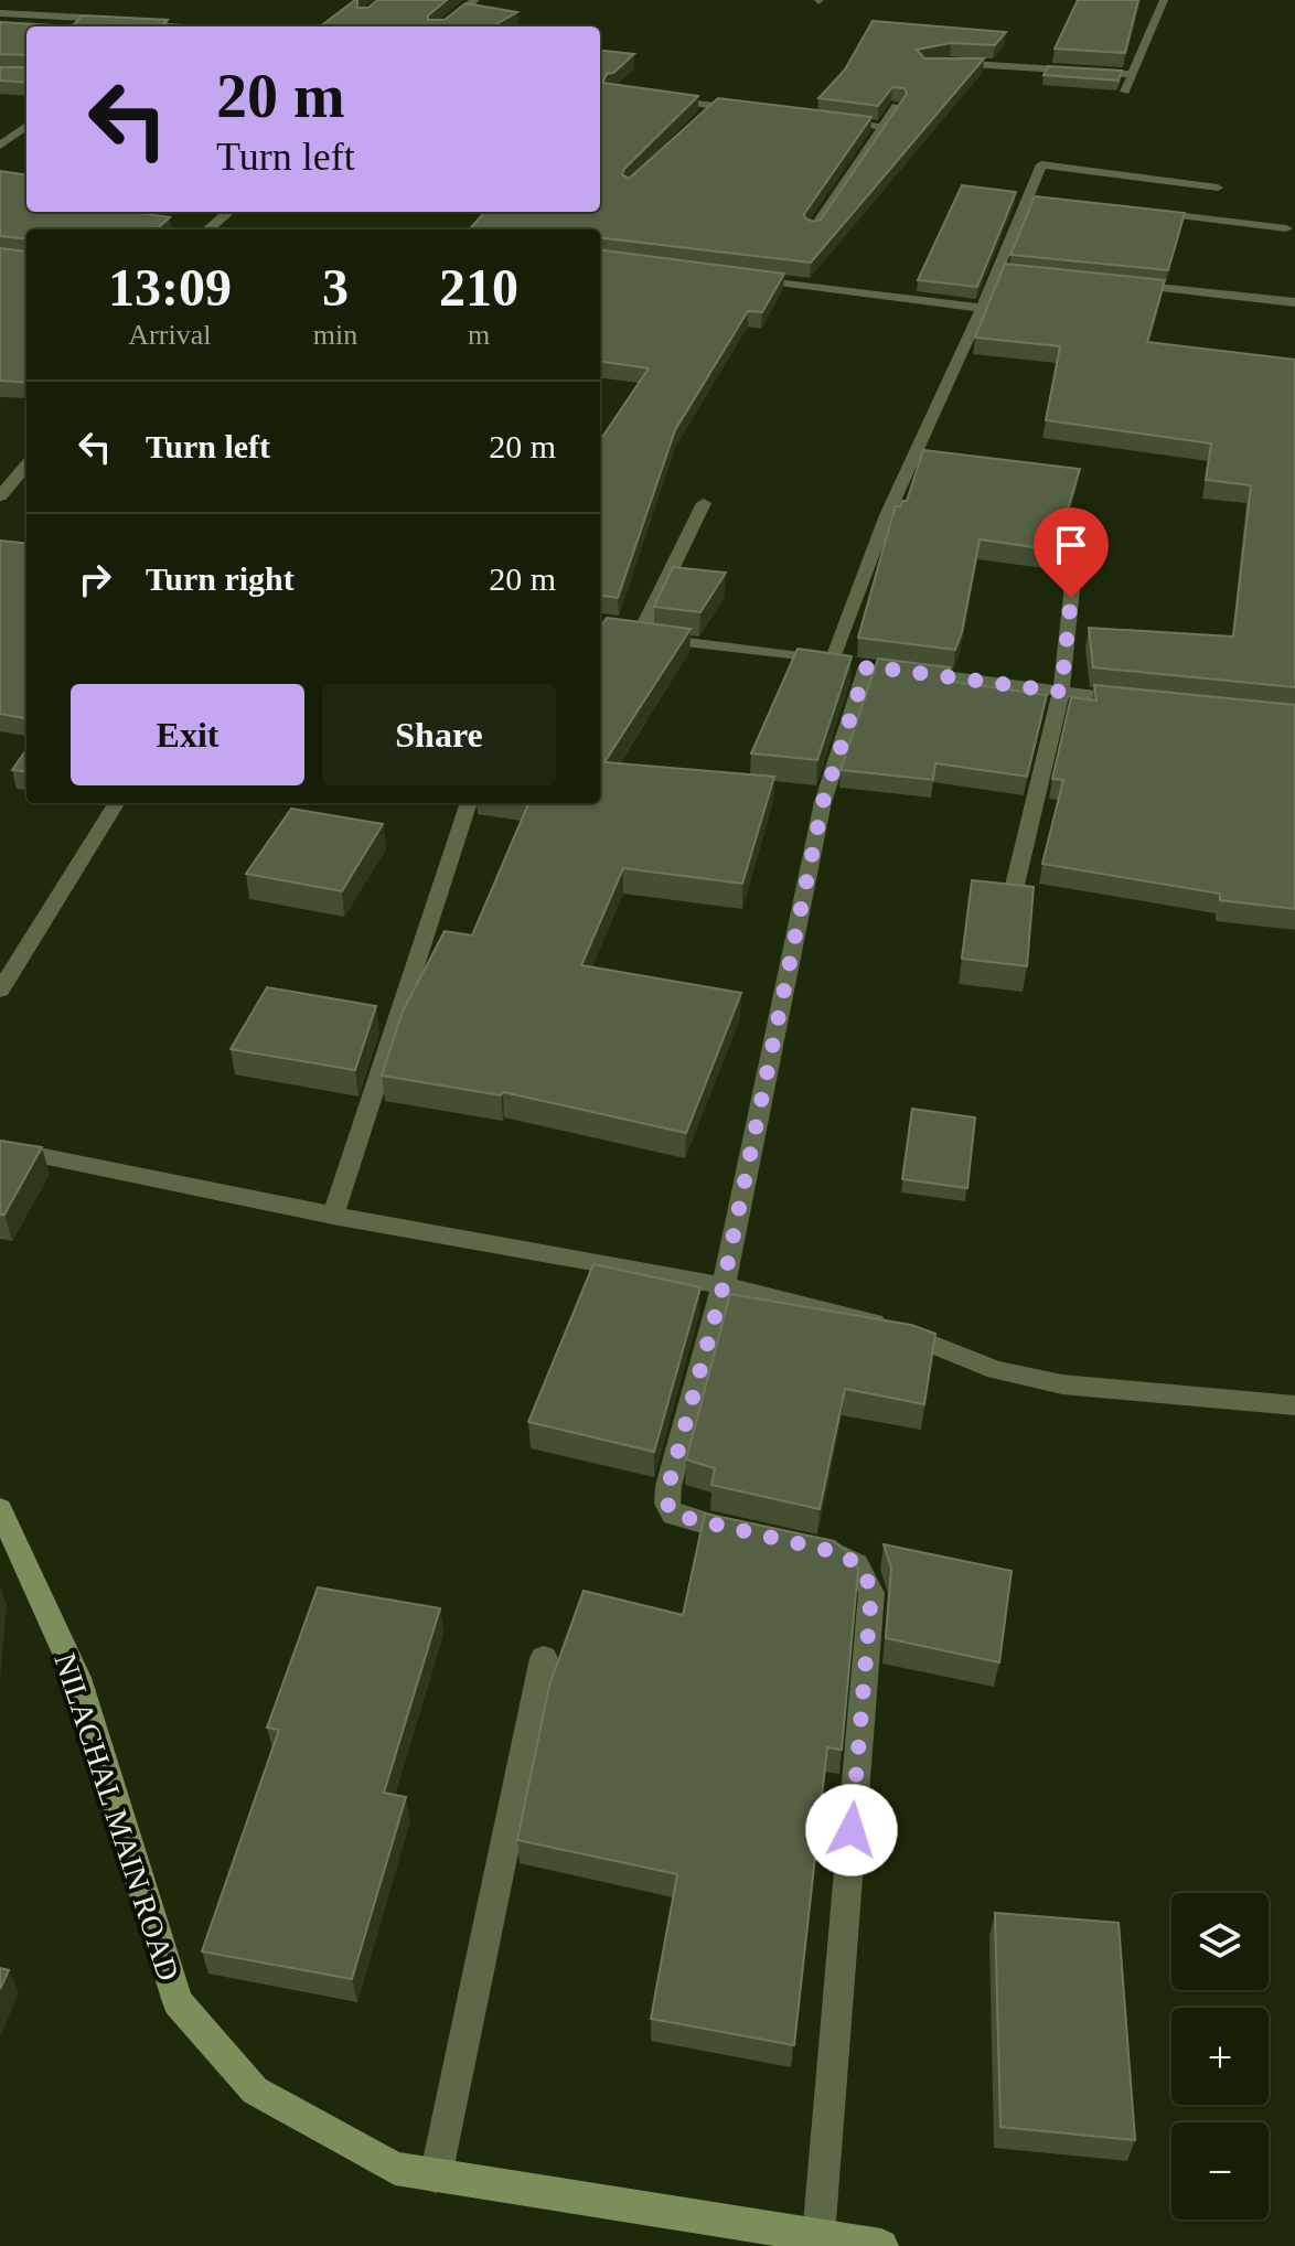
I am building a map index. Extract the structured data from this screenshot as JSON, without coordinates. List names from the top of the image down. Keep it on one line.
{"streets":{"street":["NILACHAL MAIN ROAD"]},"page":{"turn":["20 m","Turn left"],"eta":["13:09","Arrival","3","min","210","m"],"list":[{"name":"Turn left","value":"20 m"},{"name":"Turn right","value":"20 m"}],"buttons":["Exit","Share"],"map_buttons":["+","−"]}}
